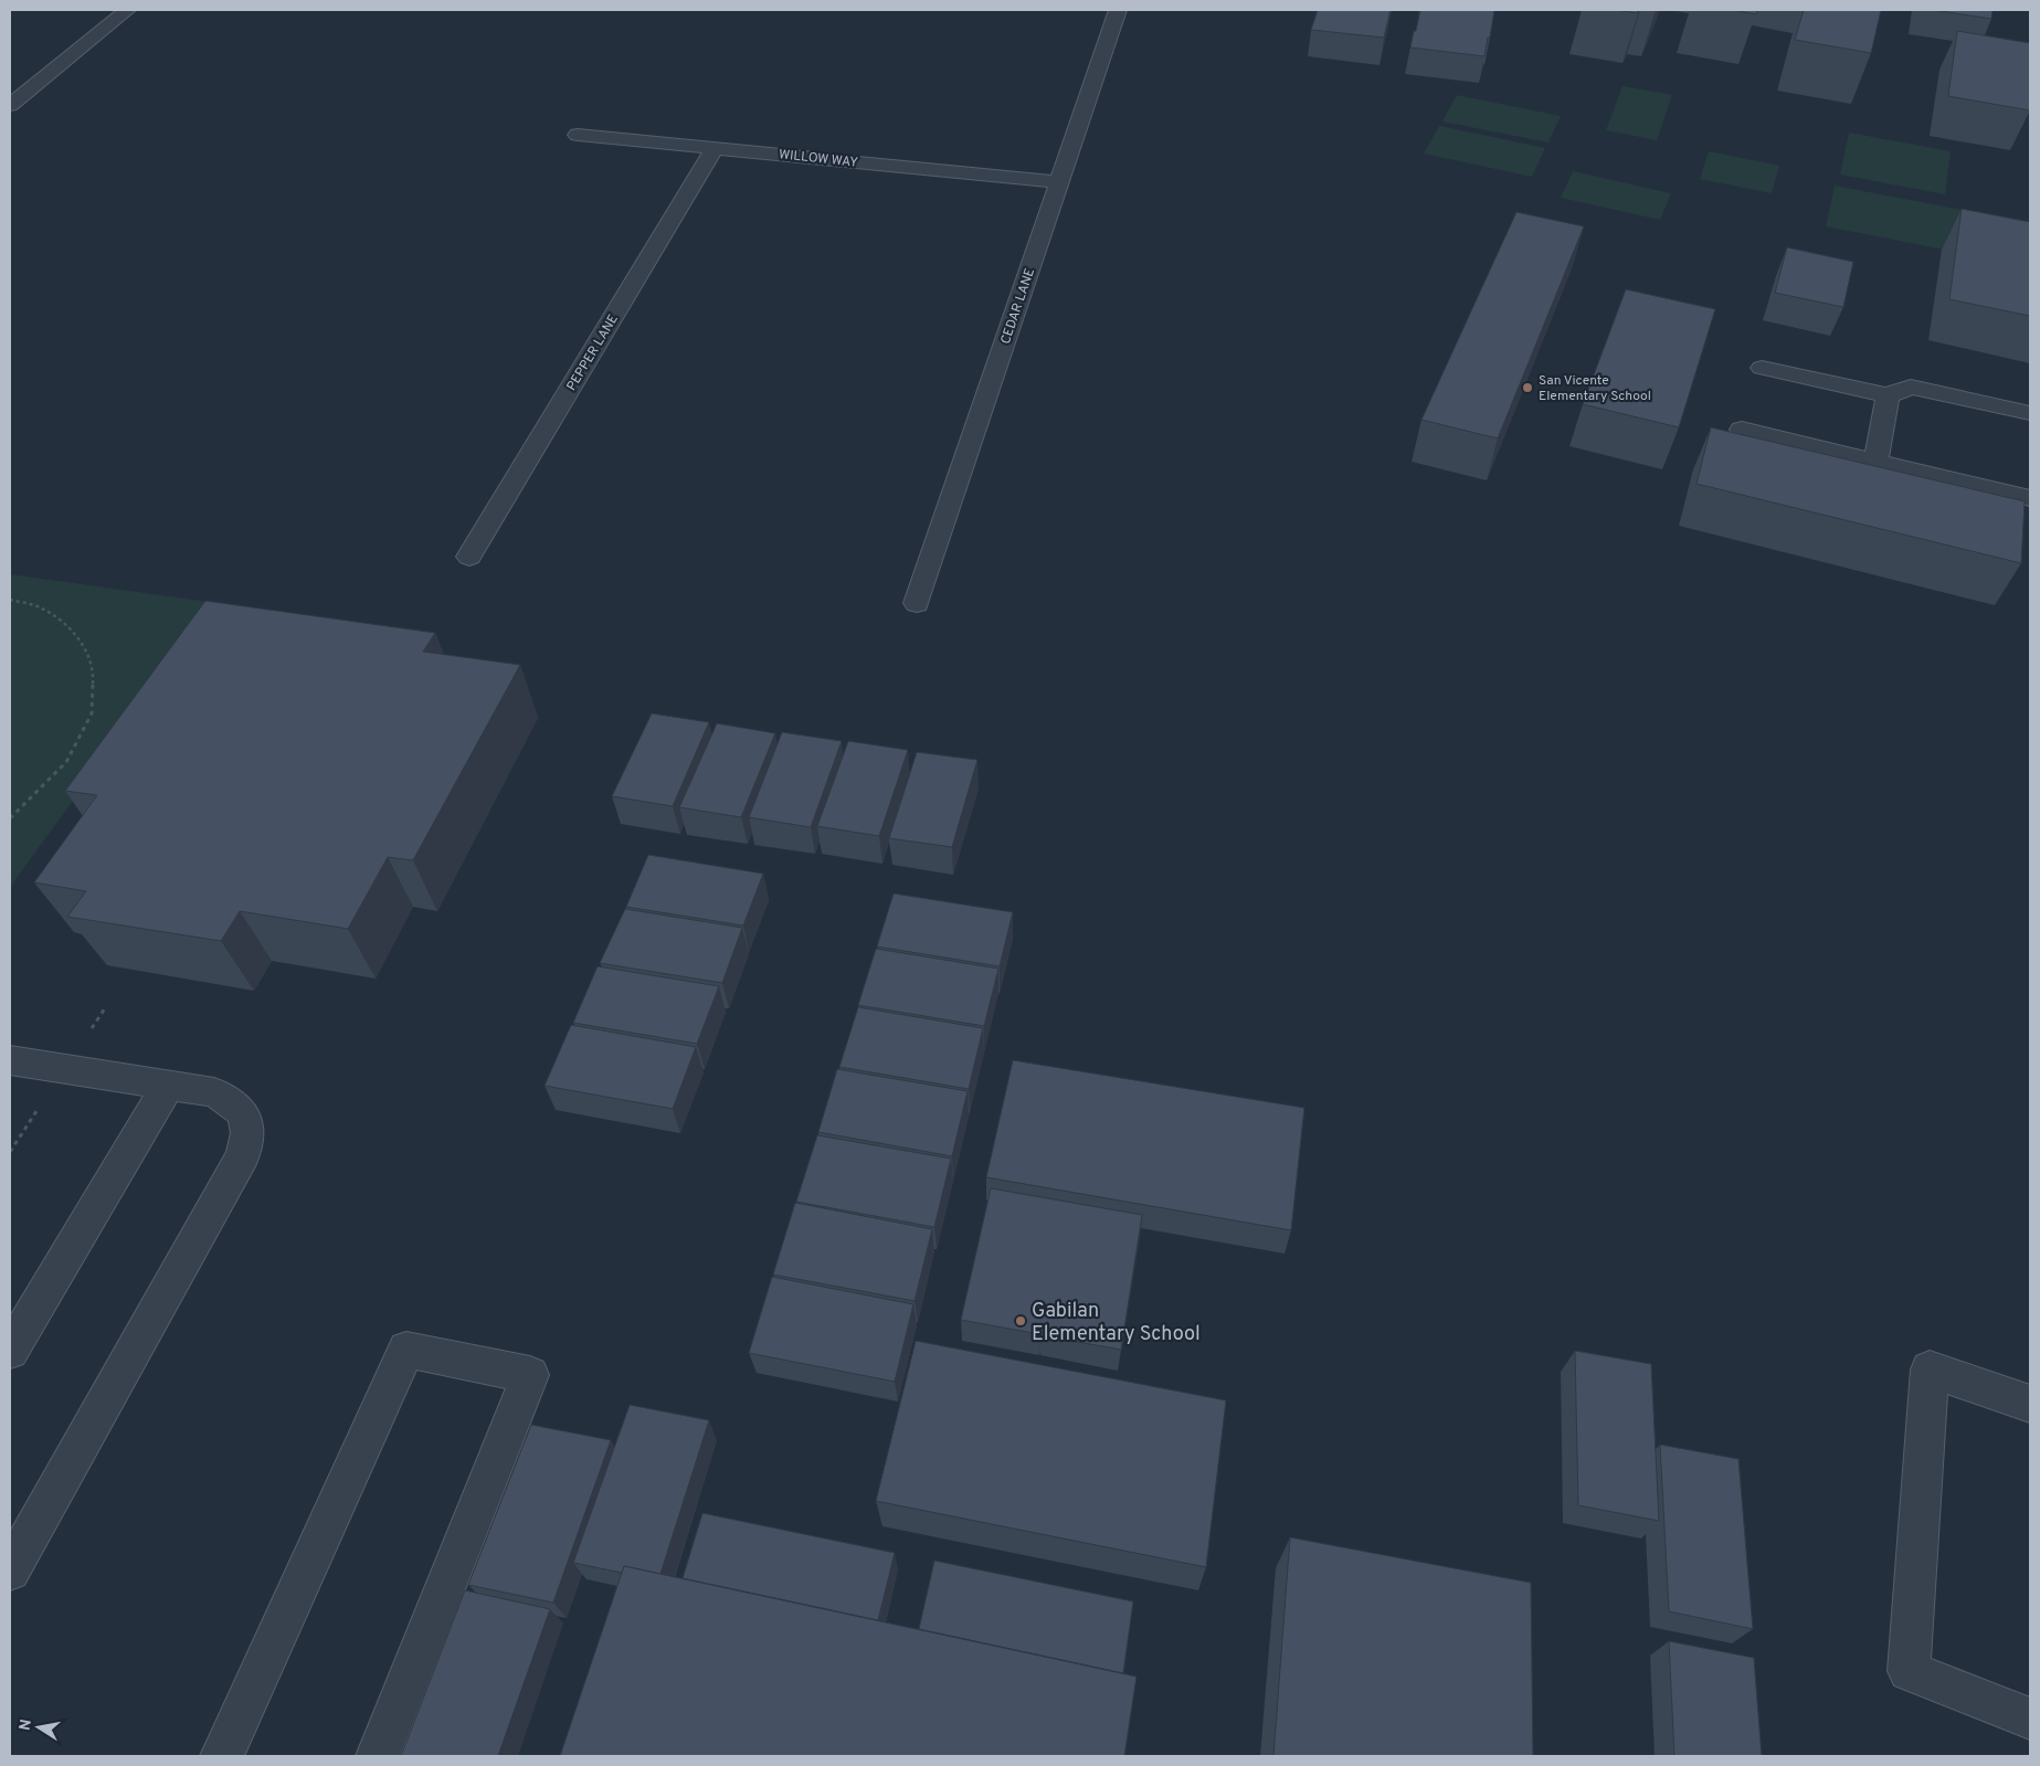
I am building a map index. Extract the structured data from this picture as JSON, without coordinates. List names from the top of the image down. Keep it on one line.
{"streets":{"street":["WILLOW WAY","CEDAR LANE","PEPPER LANE"]},"crossings":[["WILLOW WAY","CEDAR LANE"],["WILLOW WAY","PEPPER LANE"]],"places":["San Vicente Elementary School","Gabilan Elementary School"],"north":"left"}
